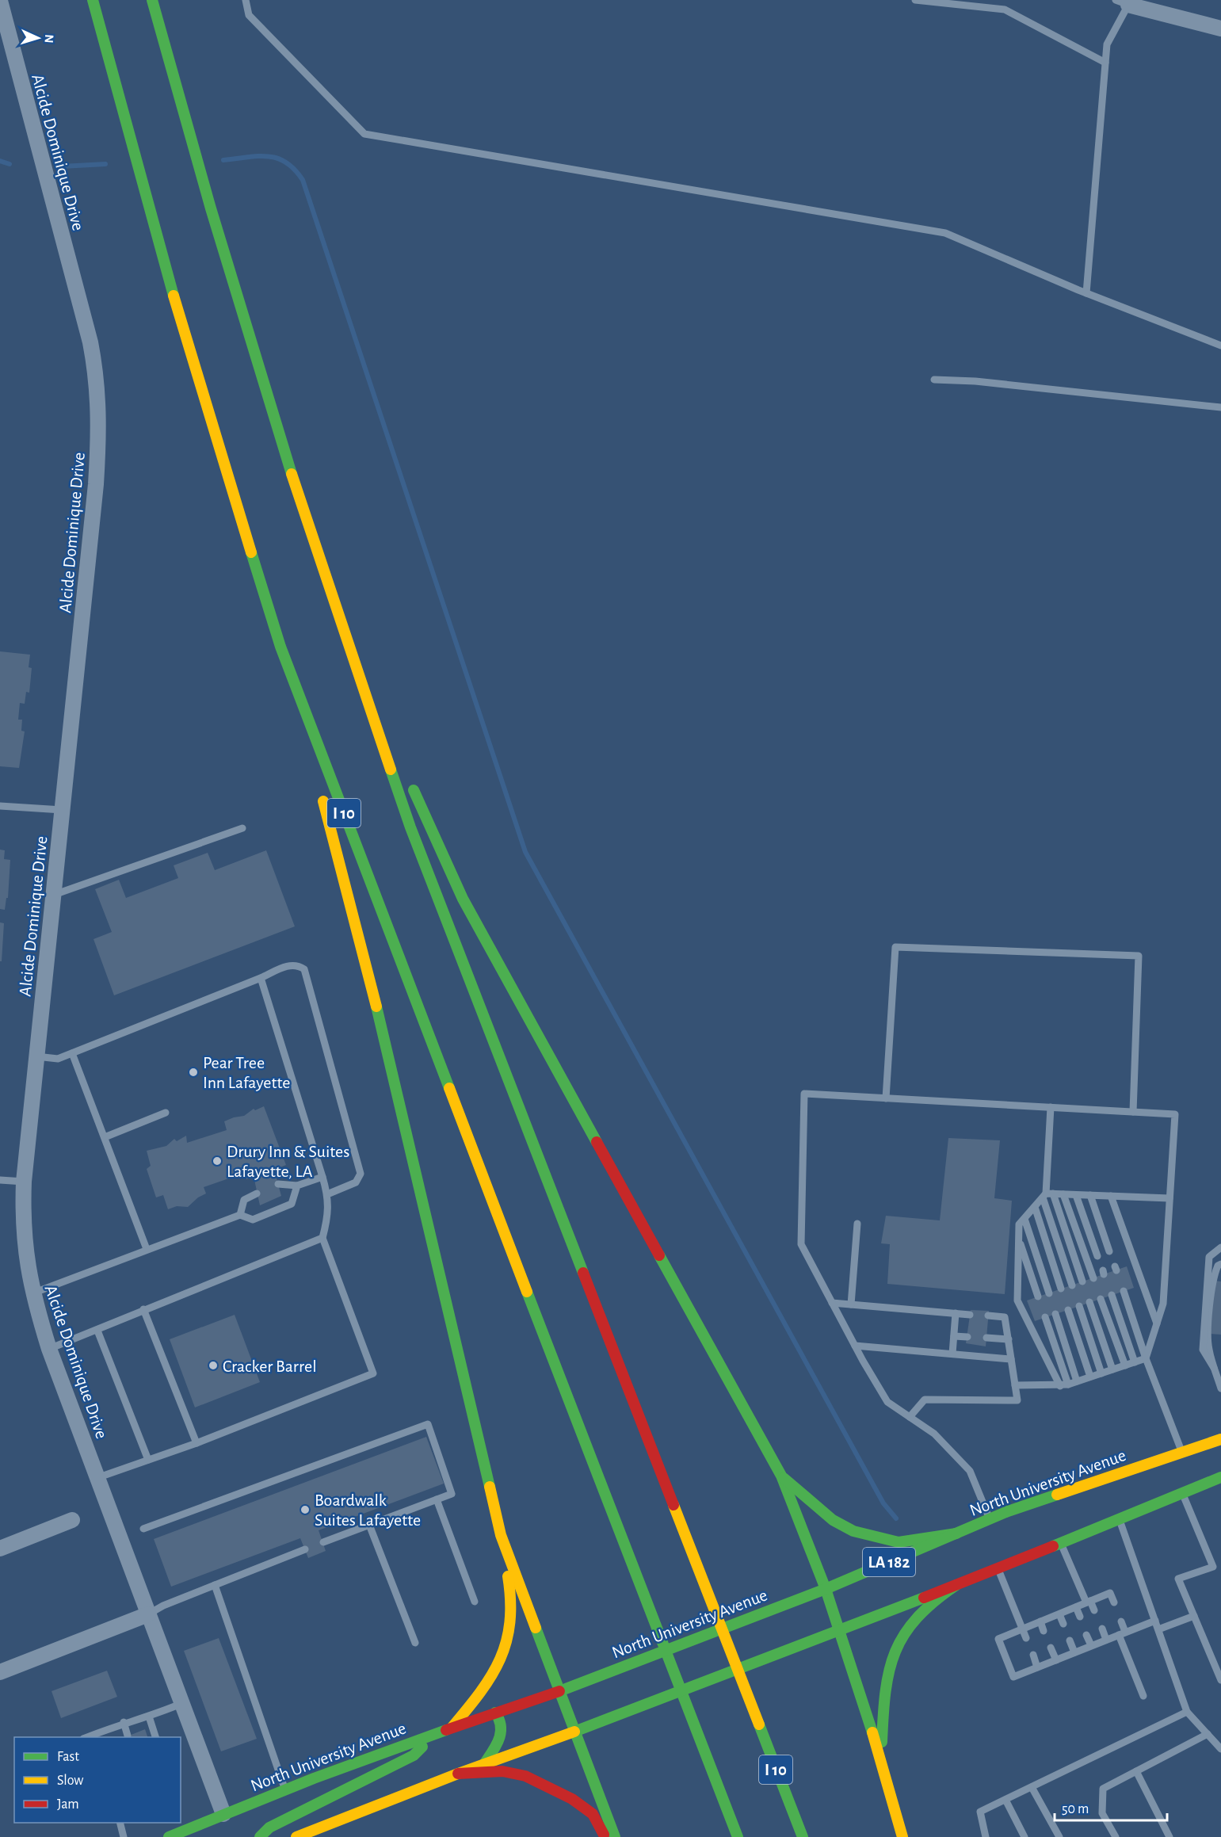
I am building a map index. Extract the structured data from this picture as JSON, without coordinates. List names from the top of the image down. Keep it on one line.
{"streets":{"main road":["I 10","North University Avenue","LA 182"],"street":["Alcide Dominique Drive"]},"crossings":[["Alcide Dominique Drive","North University Avenue"]],"places":["Pear Tree Inn Lafayette","Drury Inn & Suites Lafayette, LA","Cracker Barrel","Boardwalk Suites Lafayette"],"legend":["Fast","Slow","Jam"],"scale_bar":"50 m","north":"right"}
